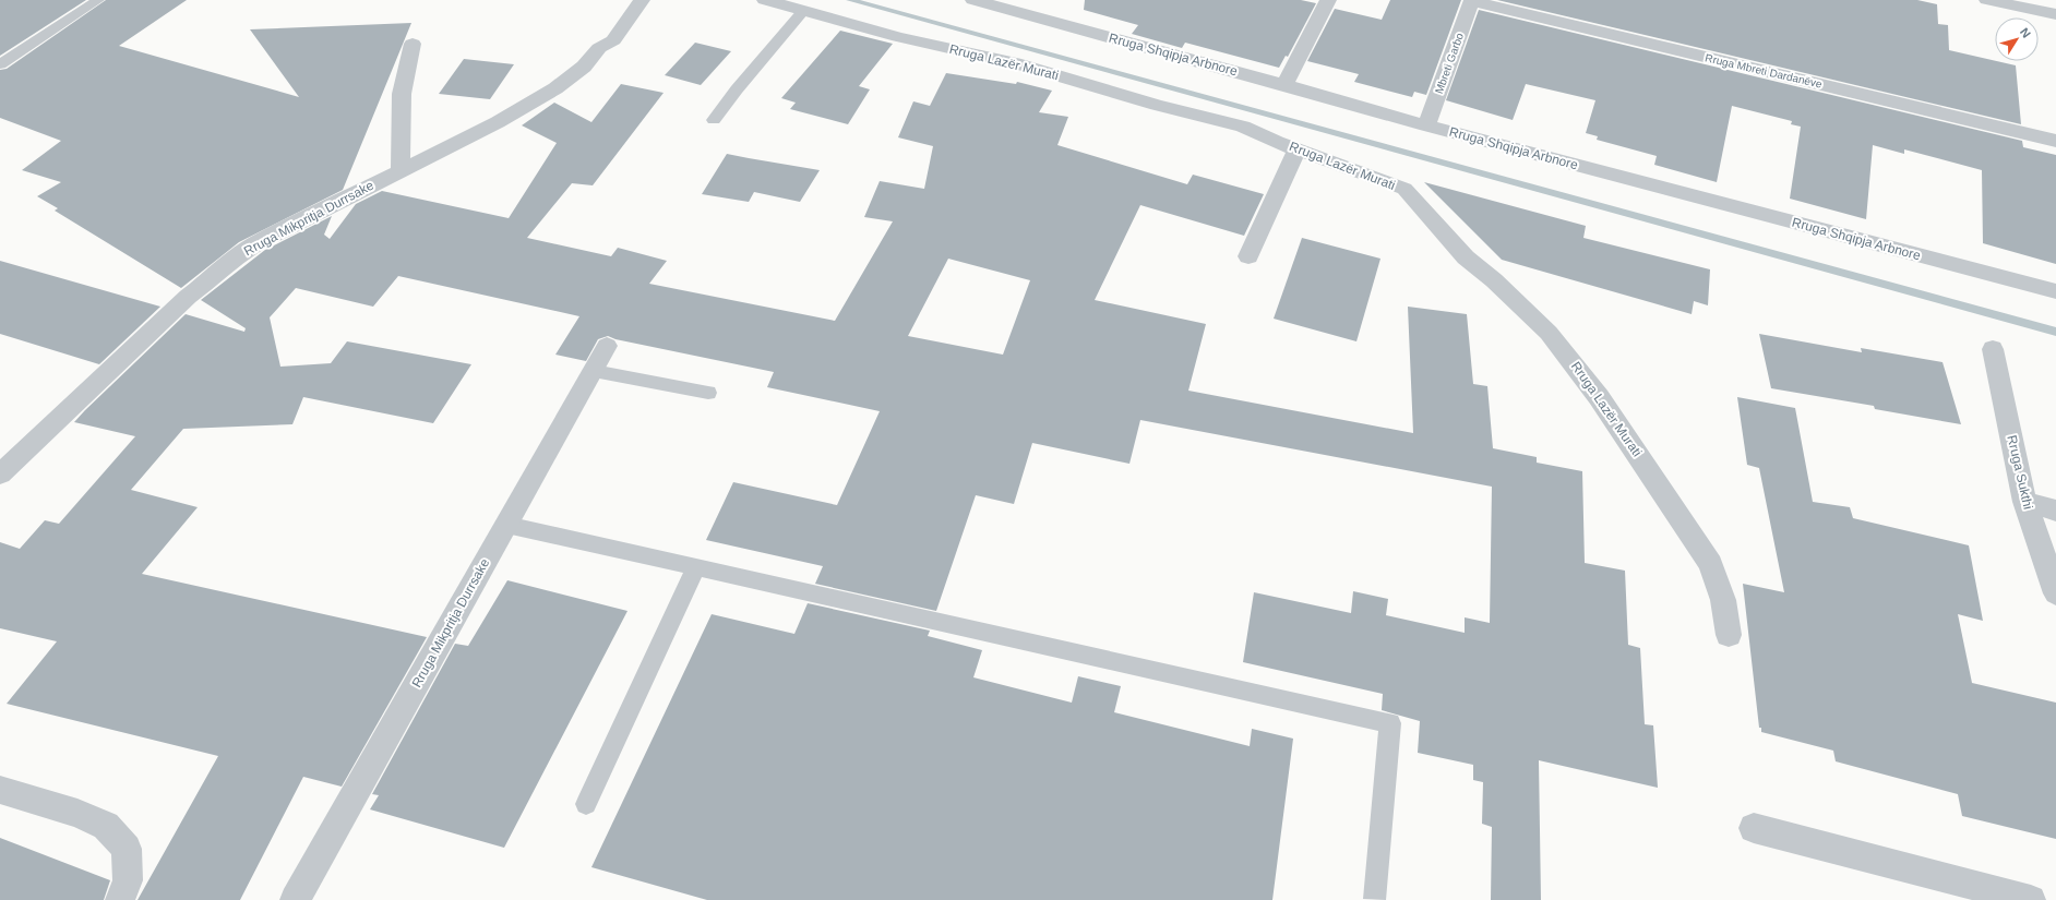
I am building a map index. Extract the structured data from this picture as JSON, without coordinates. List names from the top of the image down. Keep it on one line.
{"streets":{"street":["Rruga Shqipja Arbnore","Rruga Lazër Murati","Mbreti Garbo","Rruga Mbreti Dardanëve","Rruga Mikpritja Durrsake","Rruga Sukthi"]},"crossings":[["Rruga Shqipja Arbnore","Mbreti Garbo"],["Mbreti Garbo","Rruga Mbreti Dardanëve"]],"north":"top right"}
